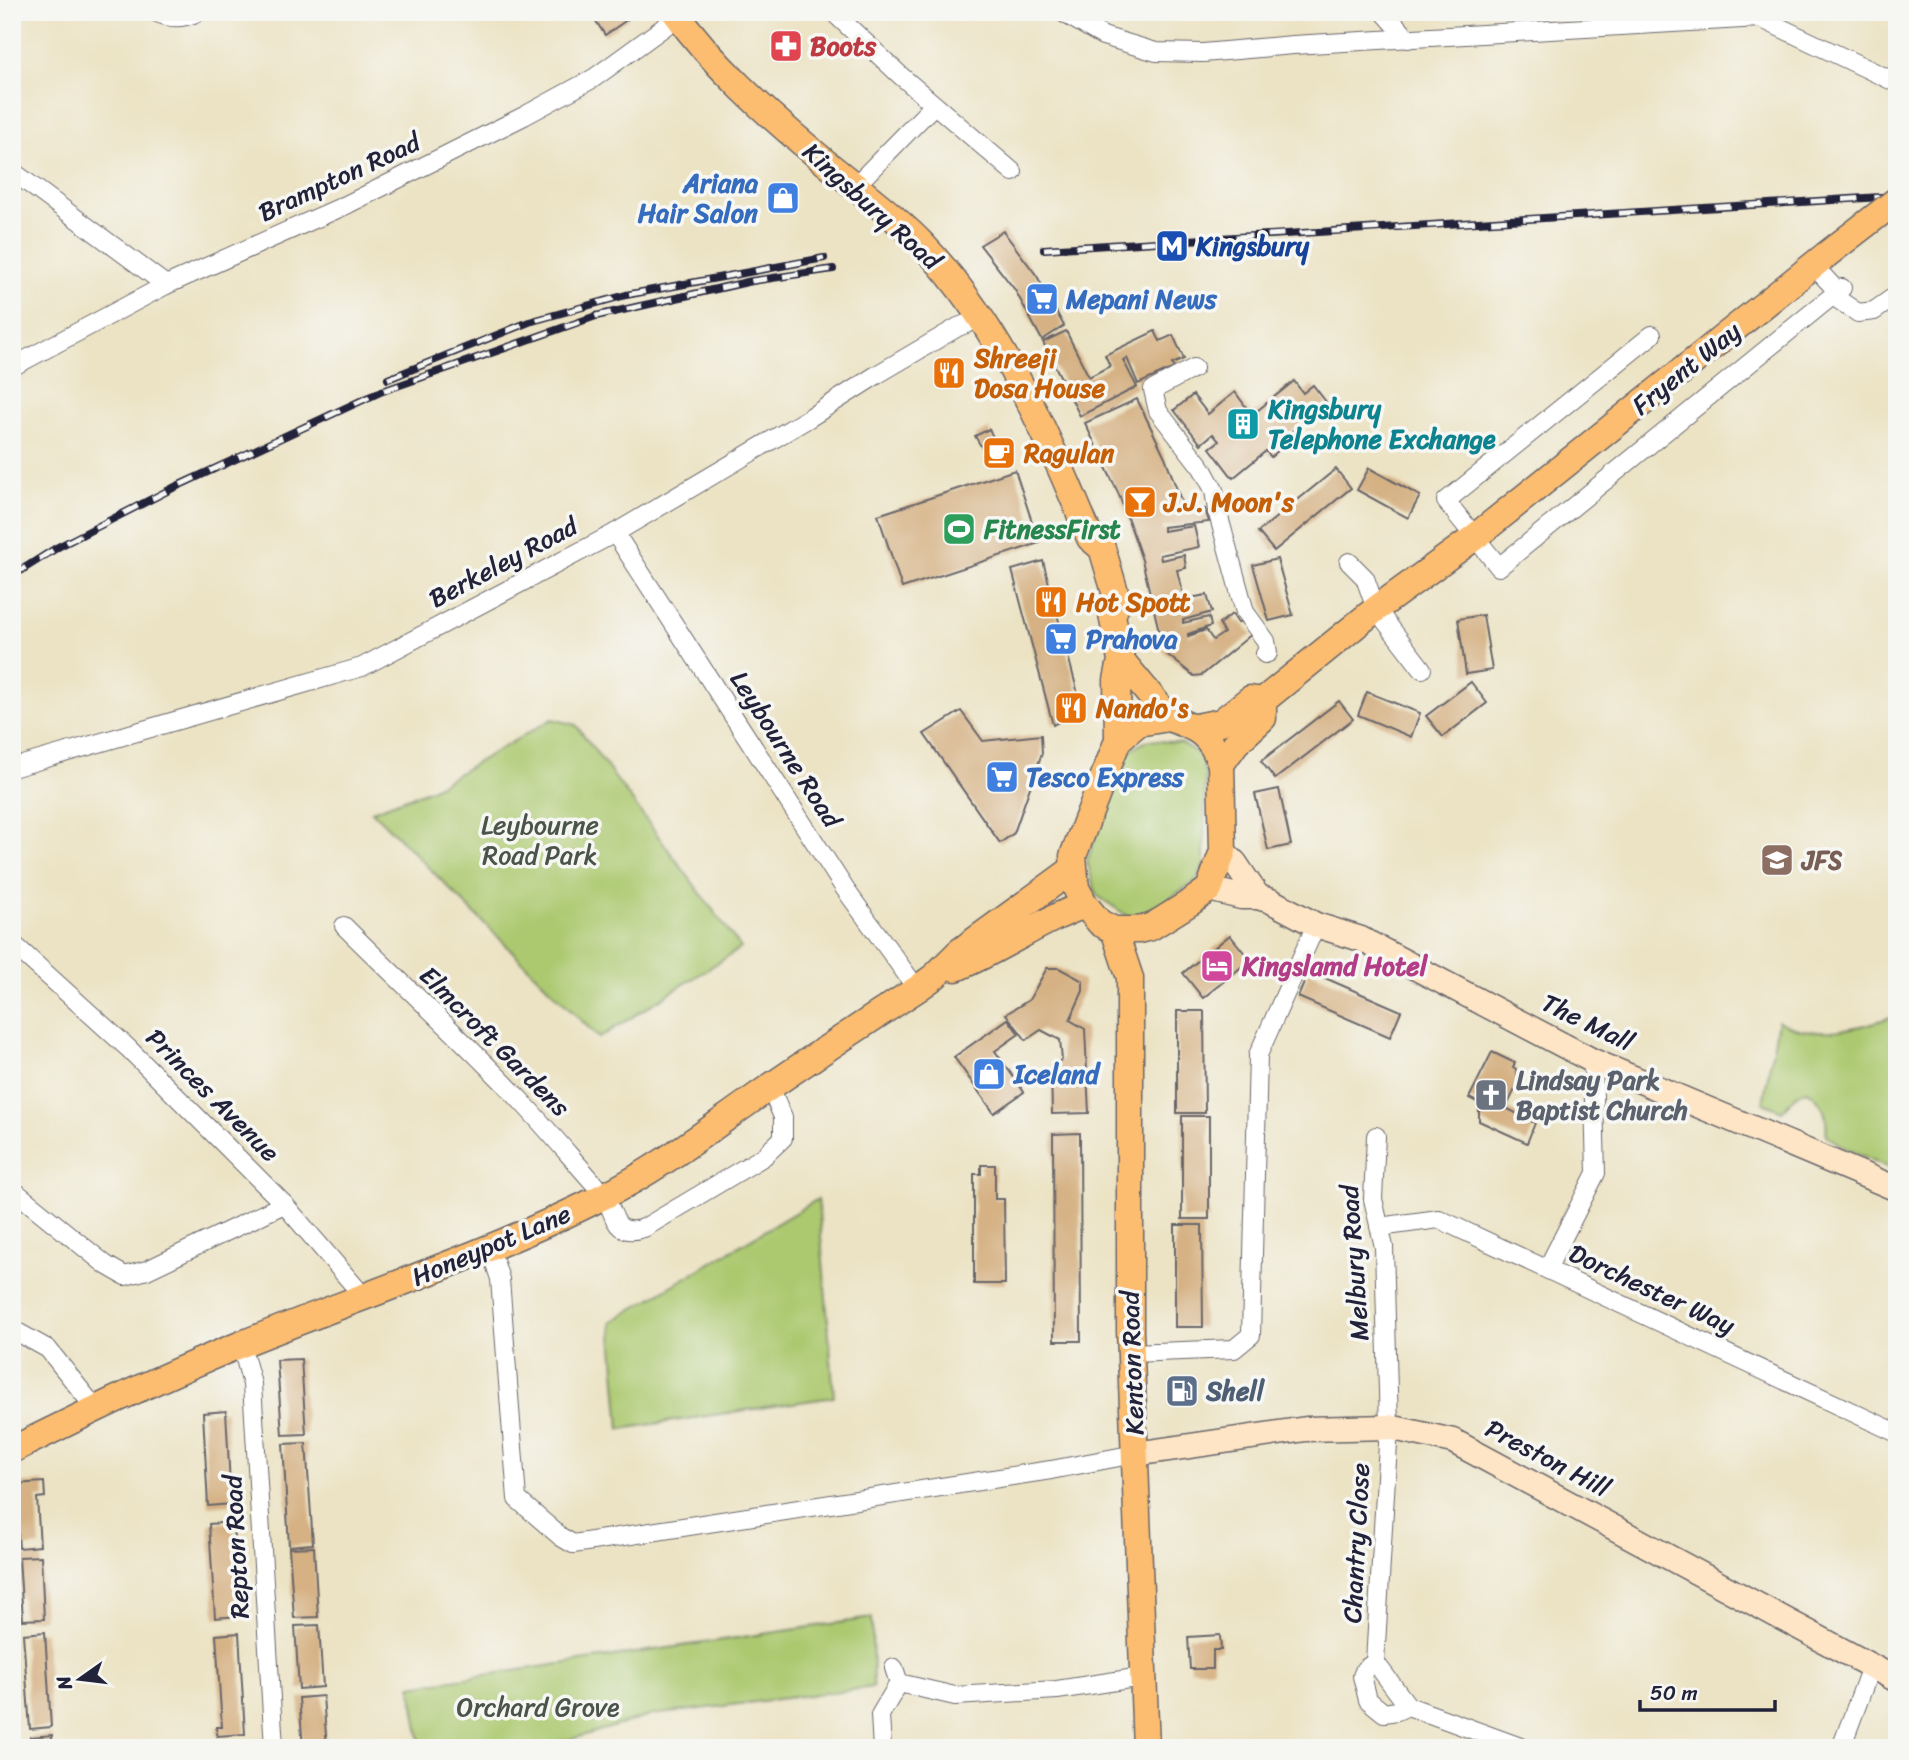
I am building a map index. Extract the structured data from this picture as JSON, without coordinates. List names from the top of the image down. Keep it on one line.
{"streets":{"main road":["Kingsbury Road","Fryent Way","Honeypot Lane","Kenton Road"],"street":["Brampton Road","Berkeley Road","Leybourne Road","The Mall","Elmcroft Gardens","Princes Avenue","Melbury Road","Dorchester Way","Preston Hill","Chantry Close","Repton Road"]},"crossings":[["Brampton Road","Kingsbury Road"],["Kingsbury Road","Fryent Way"],["Kingsbury Road","Berkeley Road"],["Kingsbury Road","The Mall"],["Kingsbury Road","Honeypot Lane"],["Kingsbury Road","Kenton Road"],["Fryent Way","The Mall"],["Fryent Way","Honeypot Lane"],["Fryent Way","Kenton Road"],["Berkeley Road","Leybourne Road"],["Leybourne Road","Honeypot Lane"],["The Mall","Honeypot Lane"],["The Mall","Kenton Road"],["Elmcroft Gardens","Honeypot Lane"],["Princes Avenue","Honeypot Lane"],["Honeypot Lane","Kenton Road"],["Honeypot Lane","Repton Road"],["Melbury Road","Dorchester Way"],["Melbury Road","Preston Hill"],["Melbury Road","Chantry Close"],["Kenton Road","Preston Hill"],["Preston Hill","Chantry Close"]],"parks":["Leybourne Road Park","Orchard Grove"],"places":{"pharmacy":["Boots"],"shop":["Ariana Hair Salon","Iceland"],"metro station":["Kingsbury"],"supermarket":["Mepani News","Prahova","Tesco Express"],"restaurant":["Shreeji Dosa House","Hot Spott","Nando's"],"building":["Kingsbury Telephone Exchange"],"cafe":["Ragulan"],"bar":["J.J. Moon's"],"sports":["FitnessFirst"],"school or university":["JFS"],"hotel":["Kingslamd Hotel"],"church":["Lindsay Park Baptist Church"],"fuel station":["Shell"]},"scale_bar":"50 m","north":"left"}
